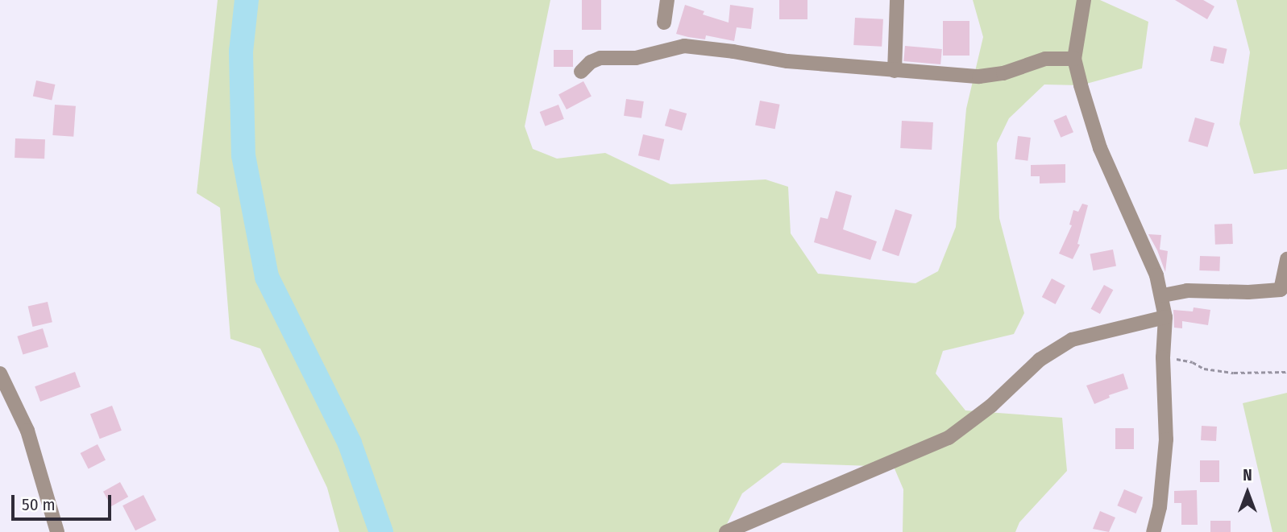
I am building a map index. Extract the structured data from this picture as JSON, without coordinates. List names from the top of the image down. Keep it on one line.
{"scale_bar":"50 m","north":"top"}
